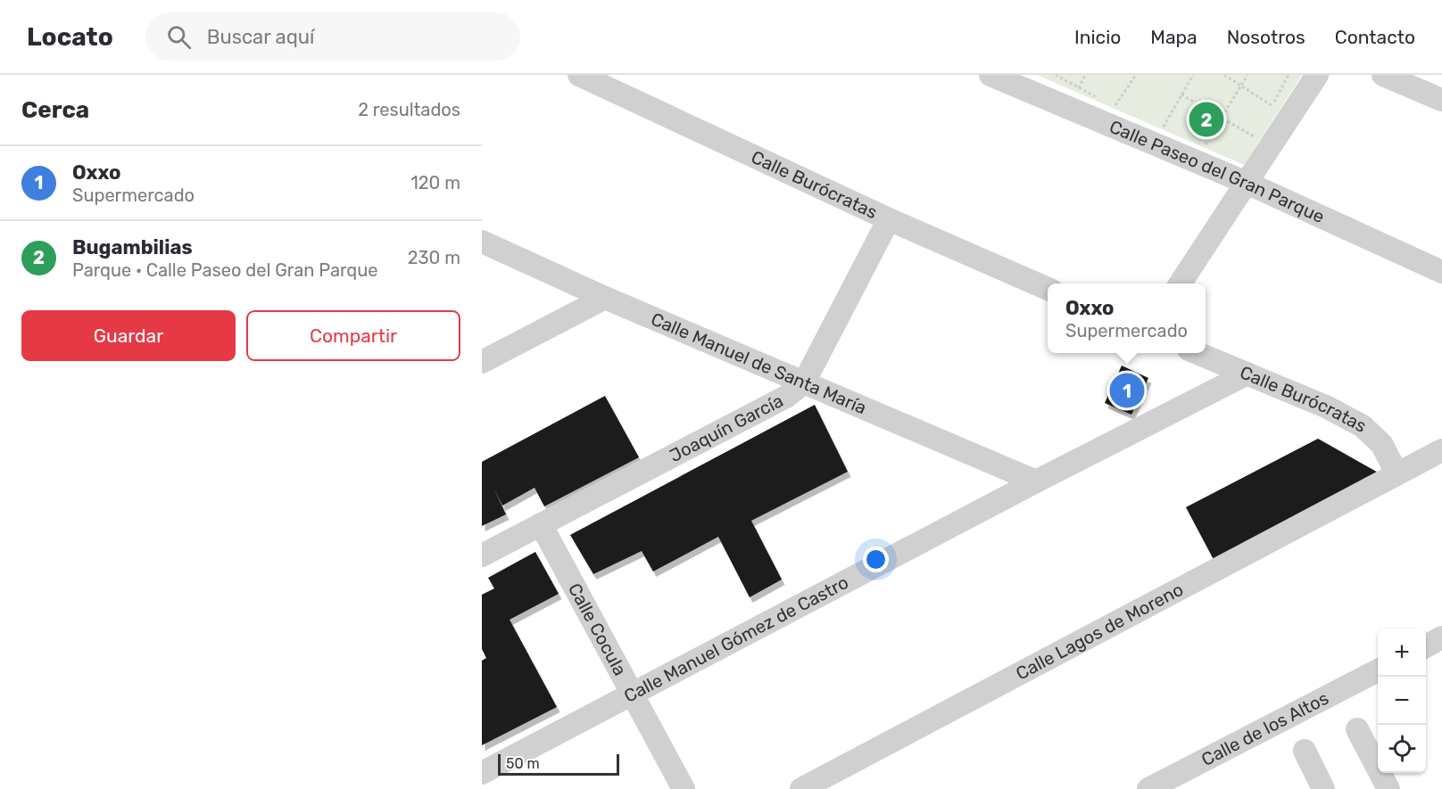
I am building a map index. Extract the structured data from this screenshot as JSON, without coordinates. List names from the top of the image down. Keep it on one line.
{"streets":{"street":["Calle Paseo del Gran Parque","Calle Burócratas","Calle Manuel de Santa María","Joaquín García","Calle Cocula","Calle Lagos de Moreno","Calle Manuel Gómez de Castro","Calle de los Altos"]},"crossings":[["Calle Burócratas","Joaquín García"],["Calle Burócratas","Calle Lagos de Moreno"],["Calle Burócratas","Calle Manuel Gómez de Castro"],["Calle Manuel de Santa María","Joaquín García"],["Calle Manuel de Santa María","Calle Manuel Gómez de Castro"],["Joaquín García","Calle Cocula"],["Calle Cocula","Calle Manuel Gómez de Castro"]],"scale_bar":"50 m","page":{"header":"Locato","search":"Buscar aquí","nav":["Inicio","Mapa","Nosotros","Contacto"],"heading":["Cerca","2 resultados"],"pins":["2","1"],"list":[{"mark":"1","name":"Oxxo","note":"Supermercado","value":"120 m"},{"mark":"2","name":"Bugambilias","note":"Parque · Calle Paseo del Gran Parque","value":"230 m"}],"popup":["Oxxo","Supermercado"],"buttons":["Guardar","Compartir"],"map_buttons":["+","−"],"scale":"50 m"}}
